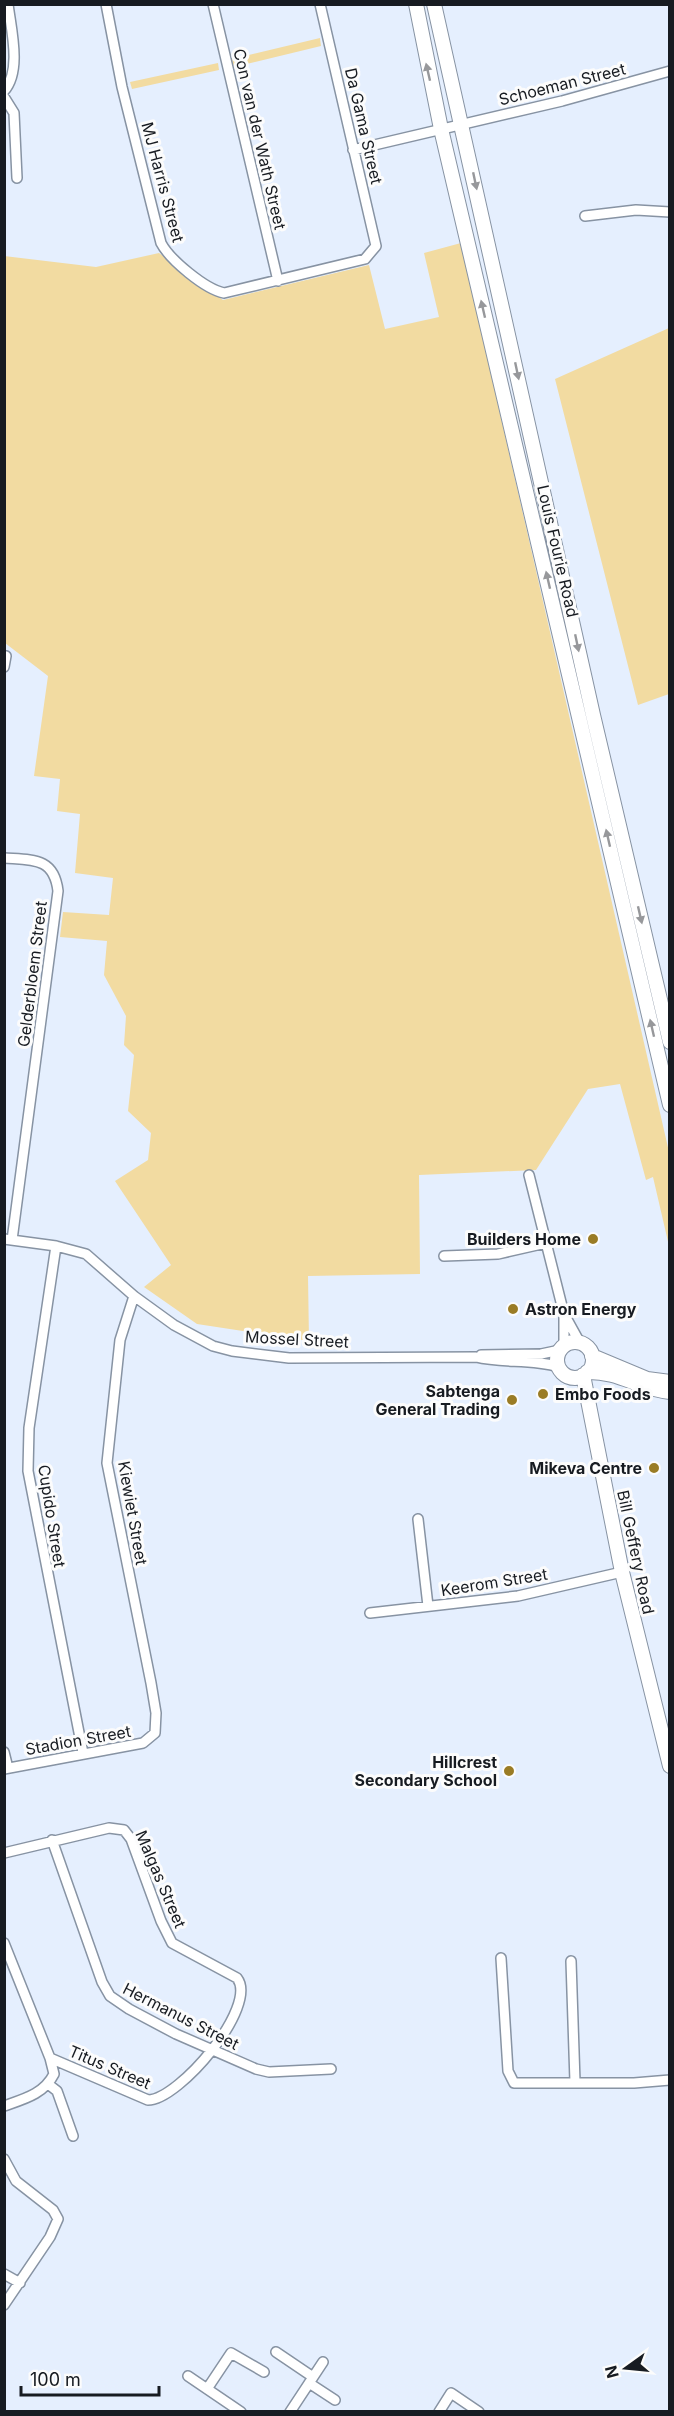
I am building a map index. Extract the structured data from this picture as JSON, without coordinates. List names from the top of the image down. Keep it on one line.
{"streets":{"main road":["Louis Fourie Road","Bill Geffery Road"],"street":["Schoeman Street","Da Gama Street","Con van der Wath Street","MJ Harris Street","Gelderbloem Street","Mossel Street","Kiewiet Street","Cupido Street","Keerom Street","Stadion Street","Malgas Street","Hermanus Street","Titus Street"]},"crossings":[["Schoeman Street","Da Gama Street"],["Schoeman Street","Louis Fourie Road"],["Da Gama Street","MJ Harris Street"],["Con van der Wath Street","MJ Harris Street"],["Gelderbloem Street","Mossel Street"],["Mossel Street","Kiewiet Street"],["Mossel Street","Cupido Street"],["Kiewiet Street","Stadion Street"],["Cupido Street","Stadion Street"],["Bill Geffery Road","Keerom Street"],["Malgas Street","Hermanus Street"],["Malgas Street","Titus Street"],["Hermanus Street","Titus Street"]],"places":["Builders Home","Astron Energy","Embo Foods","Sabtenga General Trading","Mikeva Centre","Hillcrest Secondary School"],"scale_bar":"100 m","north":"left"}
